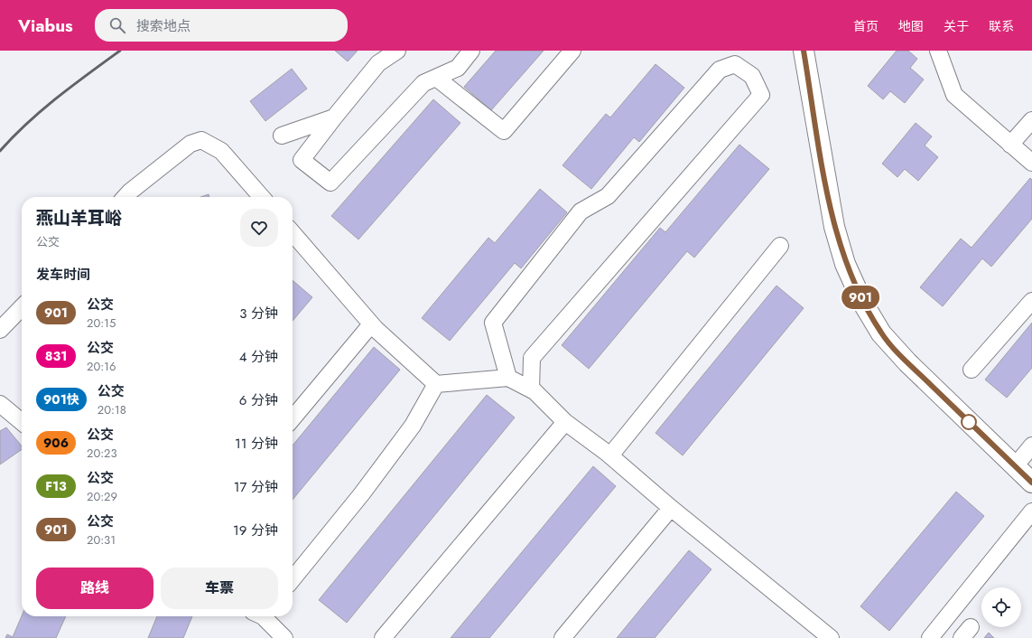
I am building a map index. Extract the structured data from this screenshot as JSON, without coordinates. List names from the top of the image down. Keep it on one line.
{"lines":["bus line 901"],"page":{"header":"Viabus","search":"搜索地点","nav":["首页","地图","关于","联系"],"on_map":"901","heading":[["燕山羊耳峪","公交"],"发车时间"],"list":[{"mark":"901","name":"公交","note":"20:15","value":"3 分钟"},{"mark":"831","name":"公交","note":"20:16","value":"4 分钟"},{"mark":"901快","name":"公交","note":"20:18","value":"6 分钟"},{"mark":"906","name":"公交","note":"20:23","value":"11 分钟"},{"mark":"F13","name":"公交","note":"20:29","value":"17 分钟"},{"mark":"901","name":"公交","note":"20:31","value":"19 分钟"}],"buttons":["路线","车票"]}}
